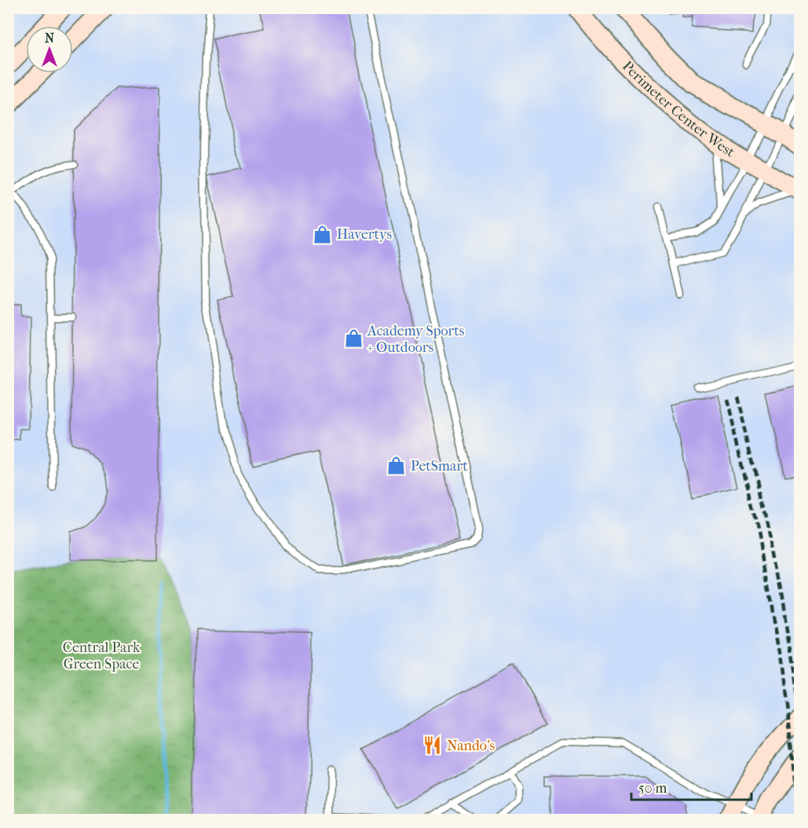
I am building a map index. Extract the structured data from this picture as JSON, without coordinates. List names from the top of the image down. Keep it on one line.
{"streets":{"main road":["Perimeter Center West"]},"parks":["Central Park Green Space"],"places":{"shop":["Havertys","Academy Sports + Outdoors","PetSmart"],"restaurant":["Nando's"]},"scale_bar":"50 m","north":"top"}
